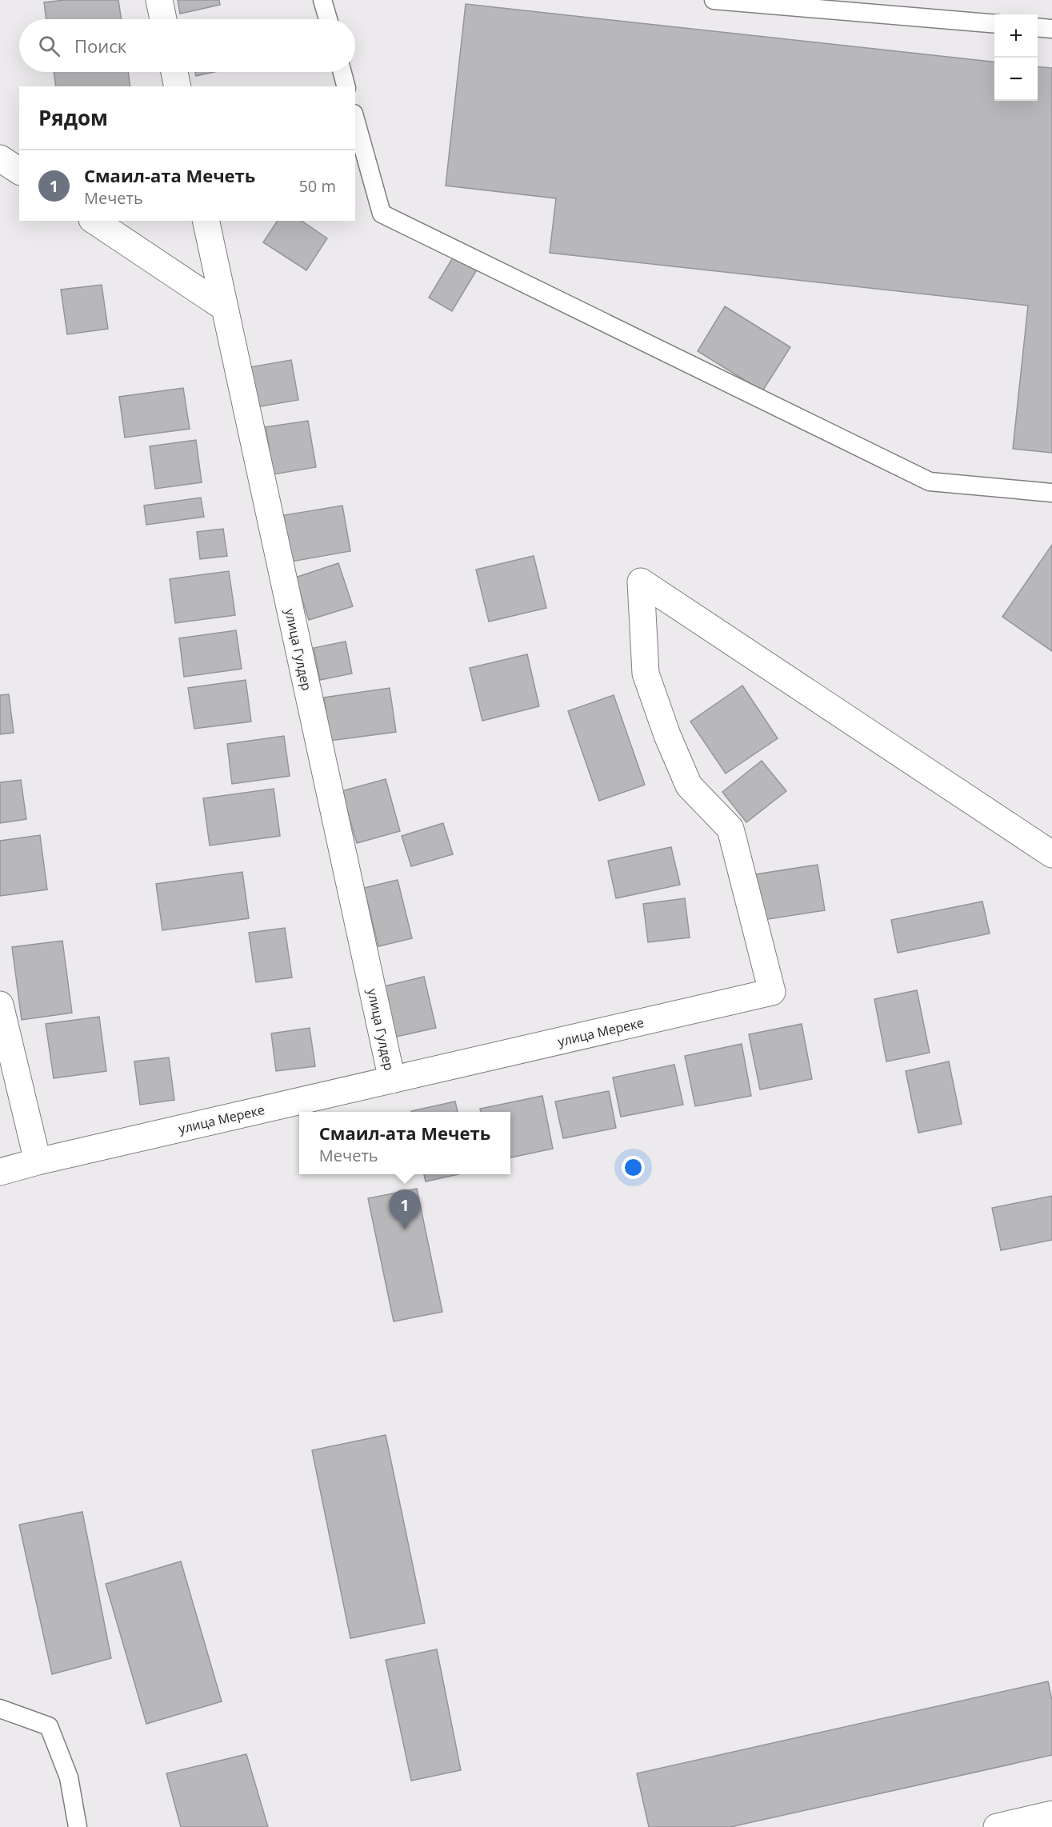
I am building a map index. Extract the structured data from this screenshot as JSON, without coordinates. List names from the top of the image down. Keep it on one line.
{"streets":{"street":["улица Гулдер","улица Мереке"]},"crossings":[["улица Гулдер","улица Мереке"]],"page":{"map_buttons":["+","−"],"search":"Поиск","heading":"Рядом","list":[{"mark":"1","name":"Смаил-ата Мечеть","note":"Мечеть","value":"50 m"}],"popup":["Смаил-ата Мечеть","Мечеть"],"pins":"1"}}
